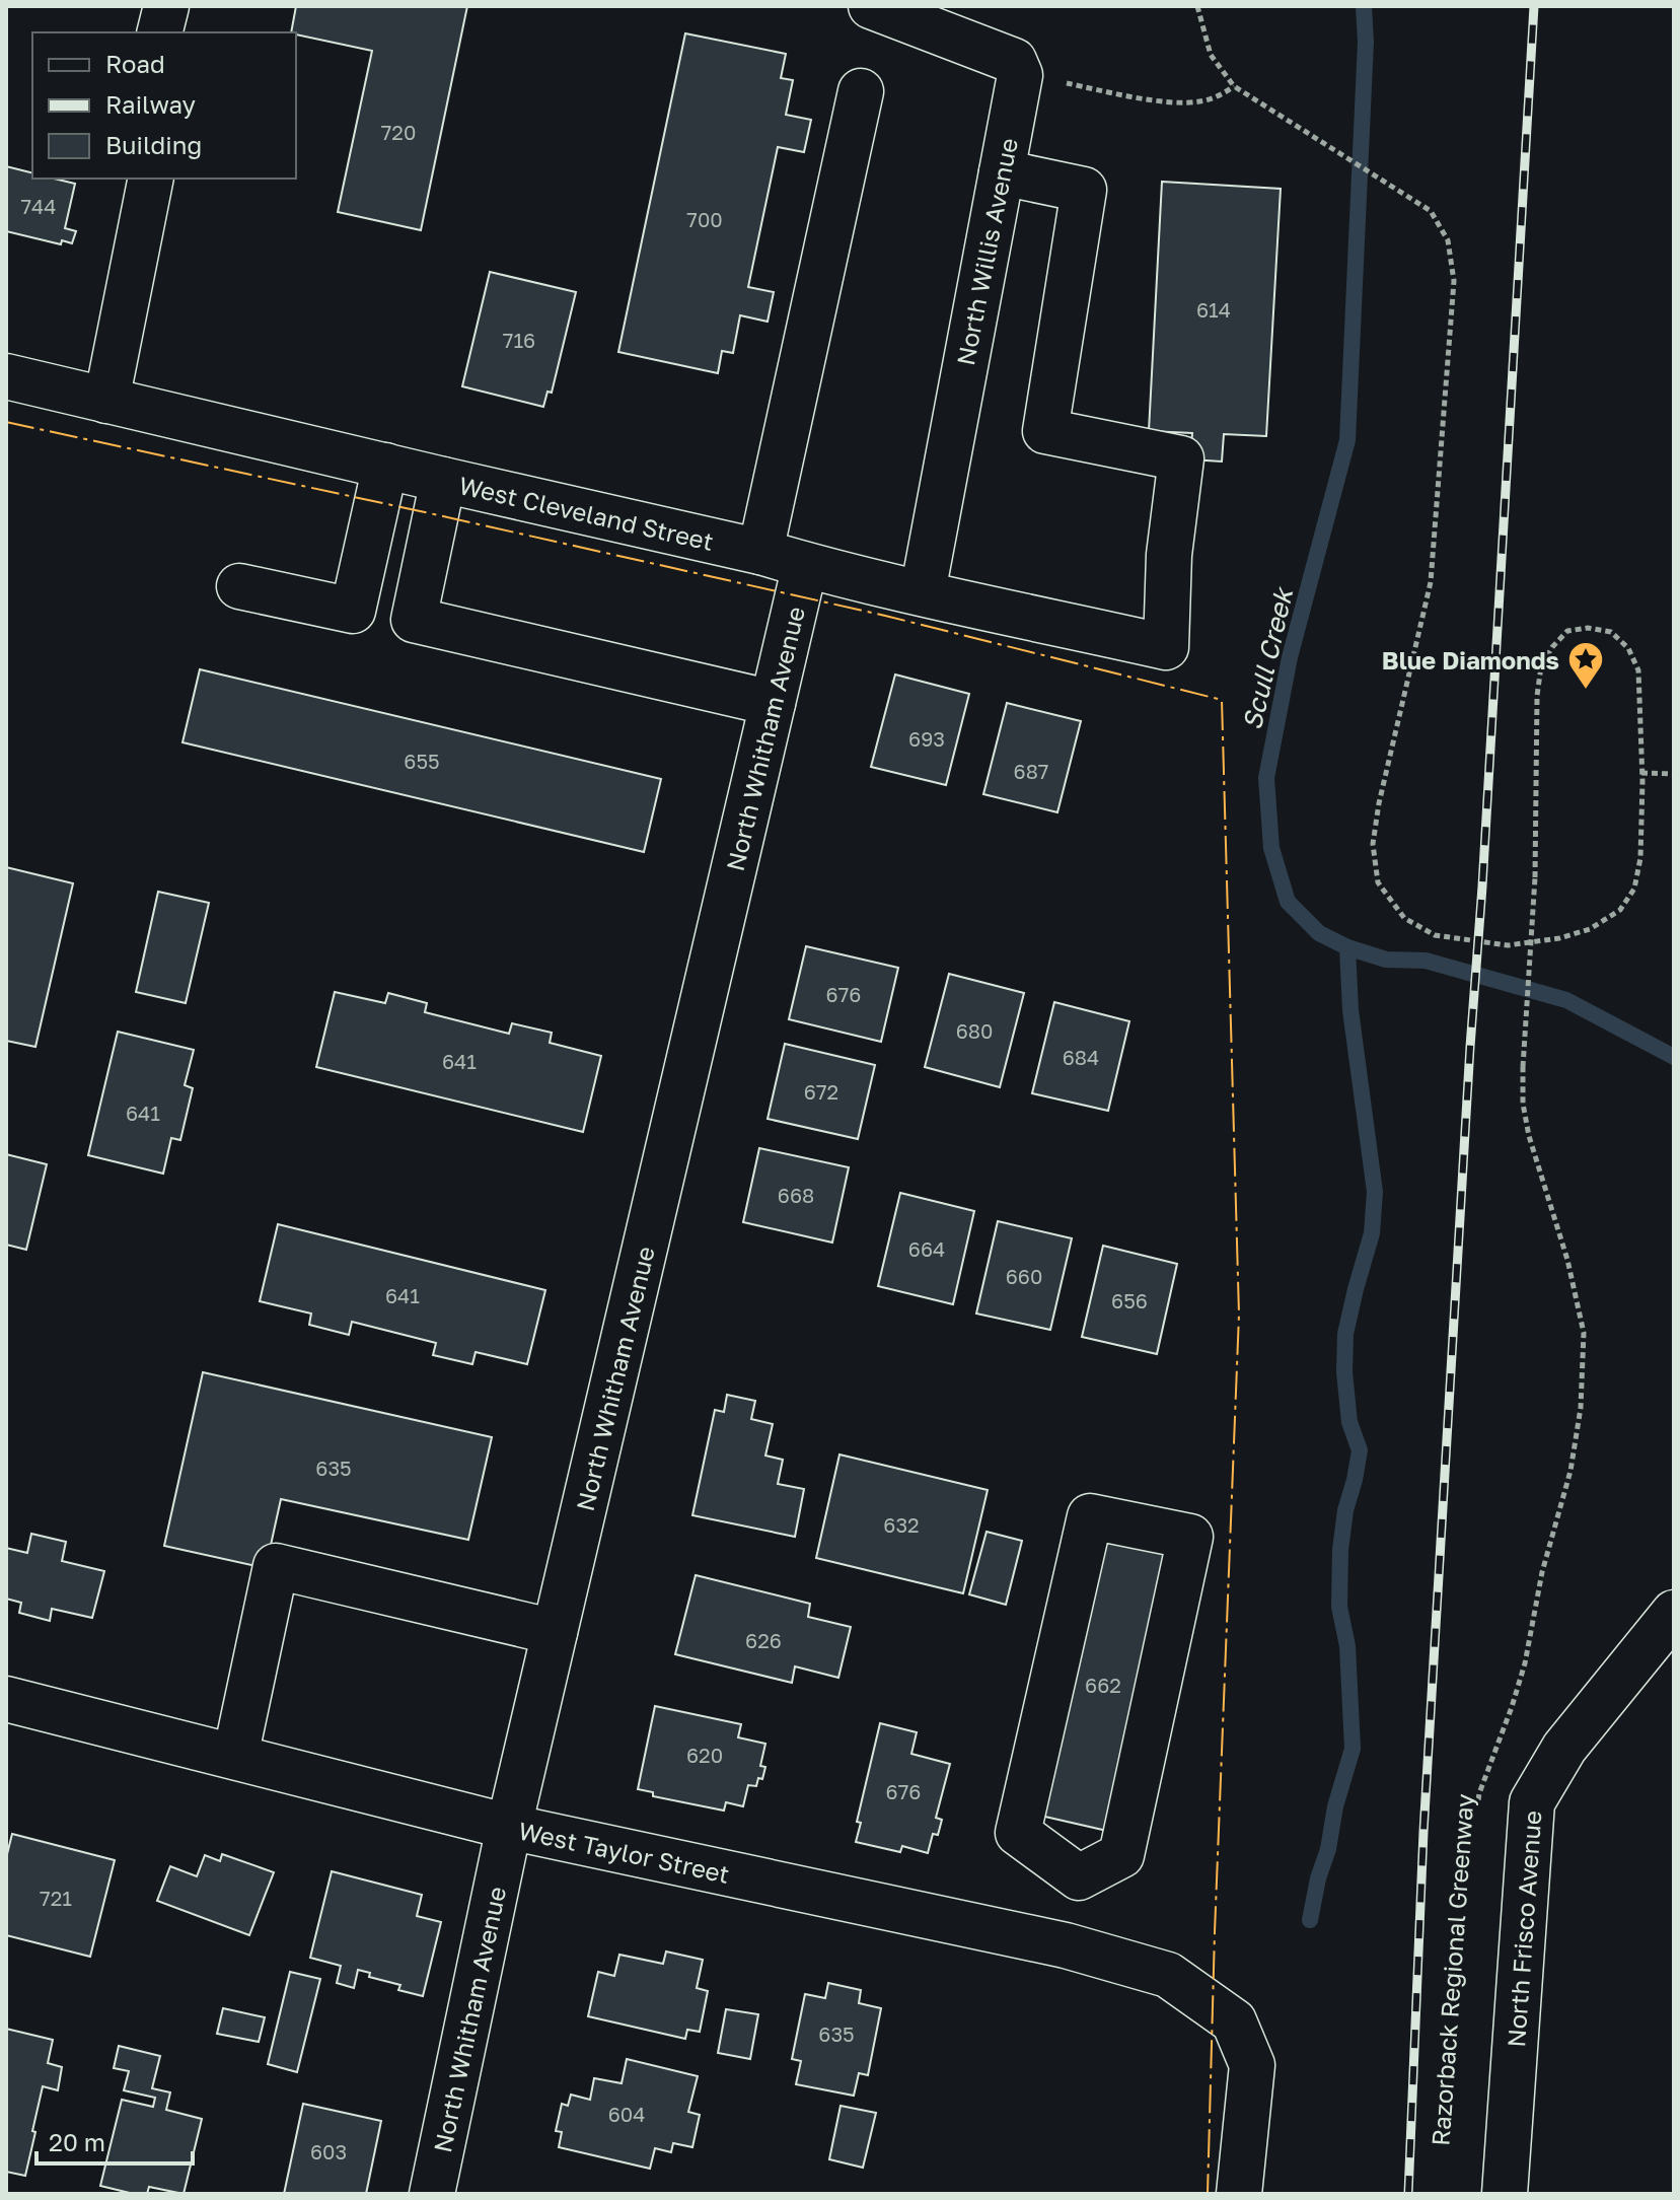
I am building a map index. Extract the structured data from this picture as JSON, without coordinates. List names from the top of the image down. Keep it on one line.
{"streets":{"street":["North Willis Avenue","West Cleveland Street","North Whitham Avenue","West Taylor Street","North Frisco Avenue"],"path":["Razorback Regional Greenway"]},"crossings":[["North Willis Avenue","West Cleveland Street"],["West Cleveland Street","North Whitham Avenue"],["North Whitham Avenue","West Taylor Street"]],"water":["Scull Creek"],"places":{"place":["Blue Diamonds"]},"house_numbers":["720","744","700","614","716","693","655","687","676","680","684","641","672","641","668","664","660","641","656","635","632","626","662","620","676","721","635","604","603"],"legend":["Road","Railway","Building"],"scale_bar":"20 m"}
